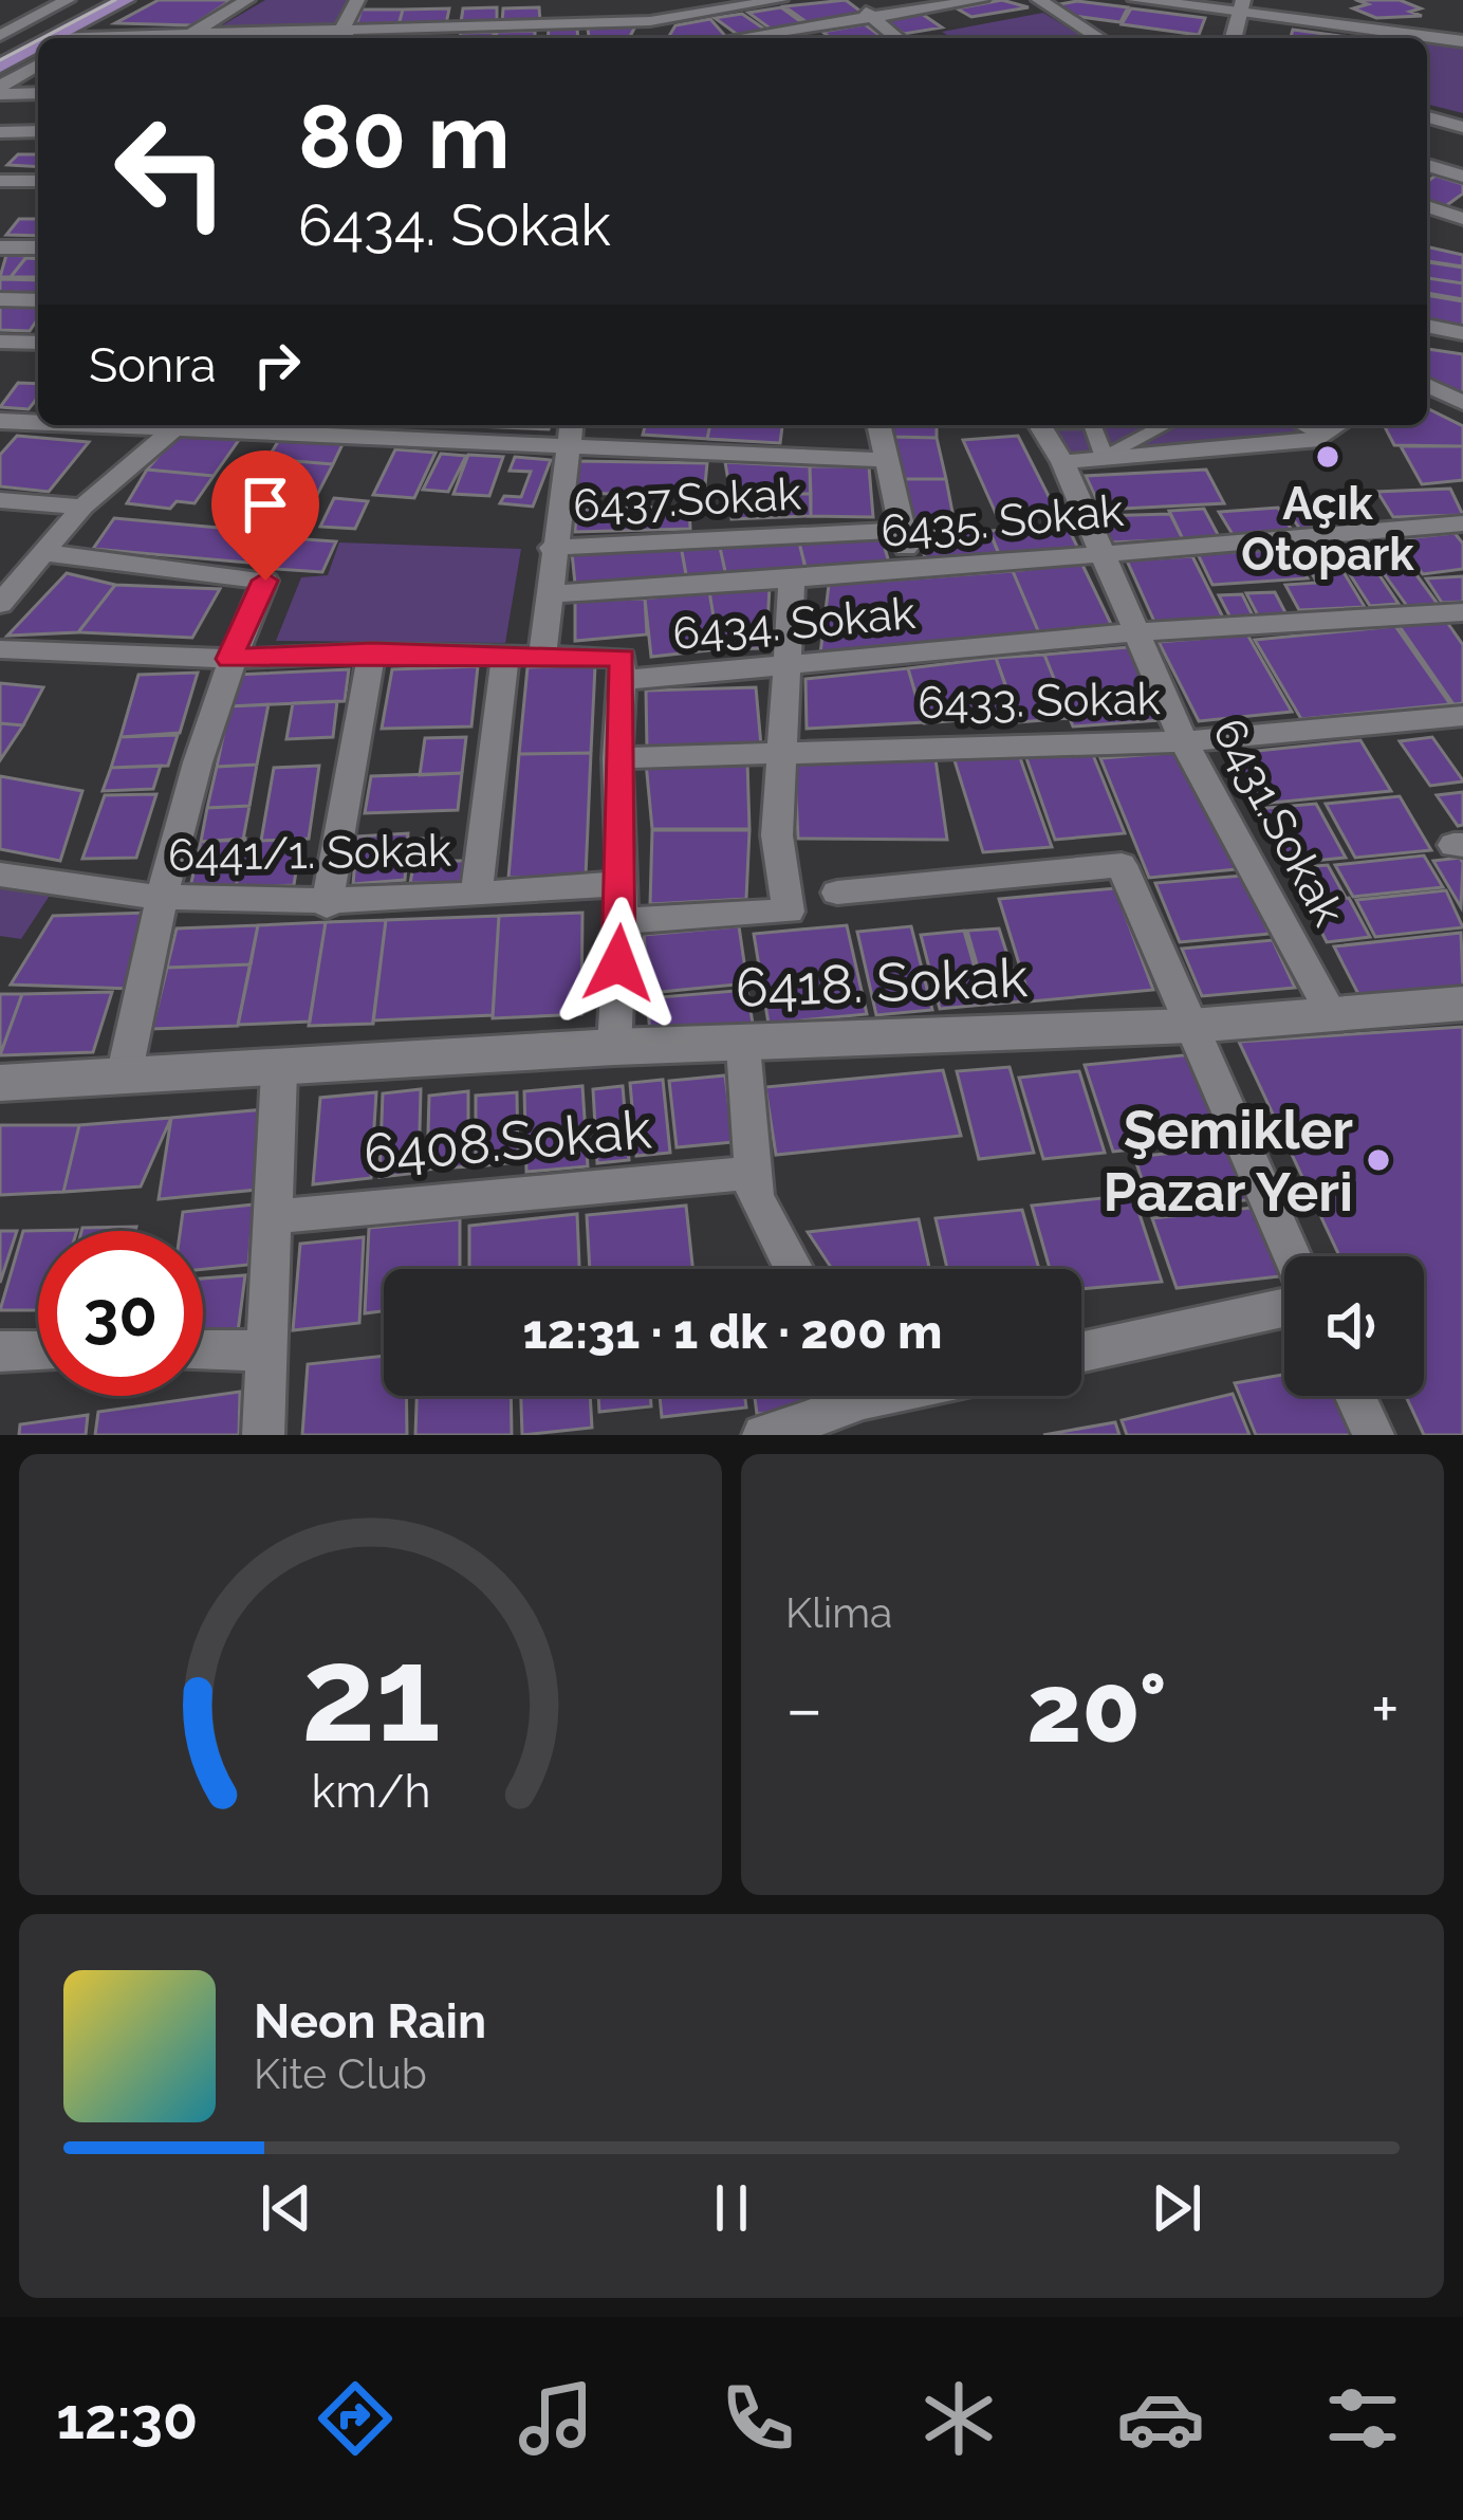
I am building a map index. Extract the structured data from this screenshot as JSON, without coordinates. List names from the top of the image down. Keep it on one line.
{"streets":{"street":["6437.Sokak","6435. Sokak","6434. Sokak","6433. Sokak","6431.Sokak","6441/1. Sokak","6418. Sokak","6408.Sokak"]},"crossings":[["6435. Sokak","6431.Sokak"],["6434. Sokak","6431.Sokak"],["6433. Sokak","6431.Sokak"],["6431.Sokak","6418. Sokak"]],"places":["Açık Otopark","Şemikler Pazar Yeri"],"page":{"turn":["80 m","6434. Sokak"],"then":"Sonra","limit":"30","trip":"12:31 · 1 dk · 200 m","tile":"Klima","heat":["−","20°","+"],"song":["Neon Rain","Kite Club"],"tabs":"12:30","gauge":["21","km/h"]}}
